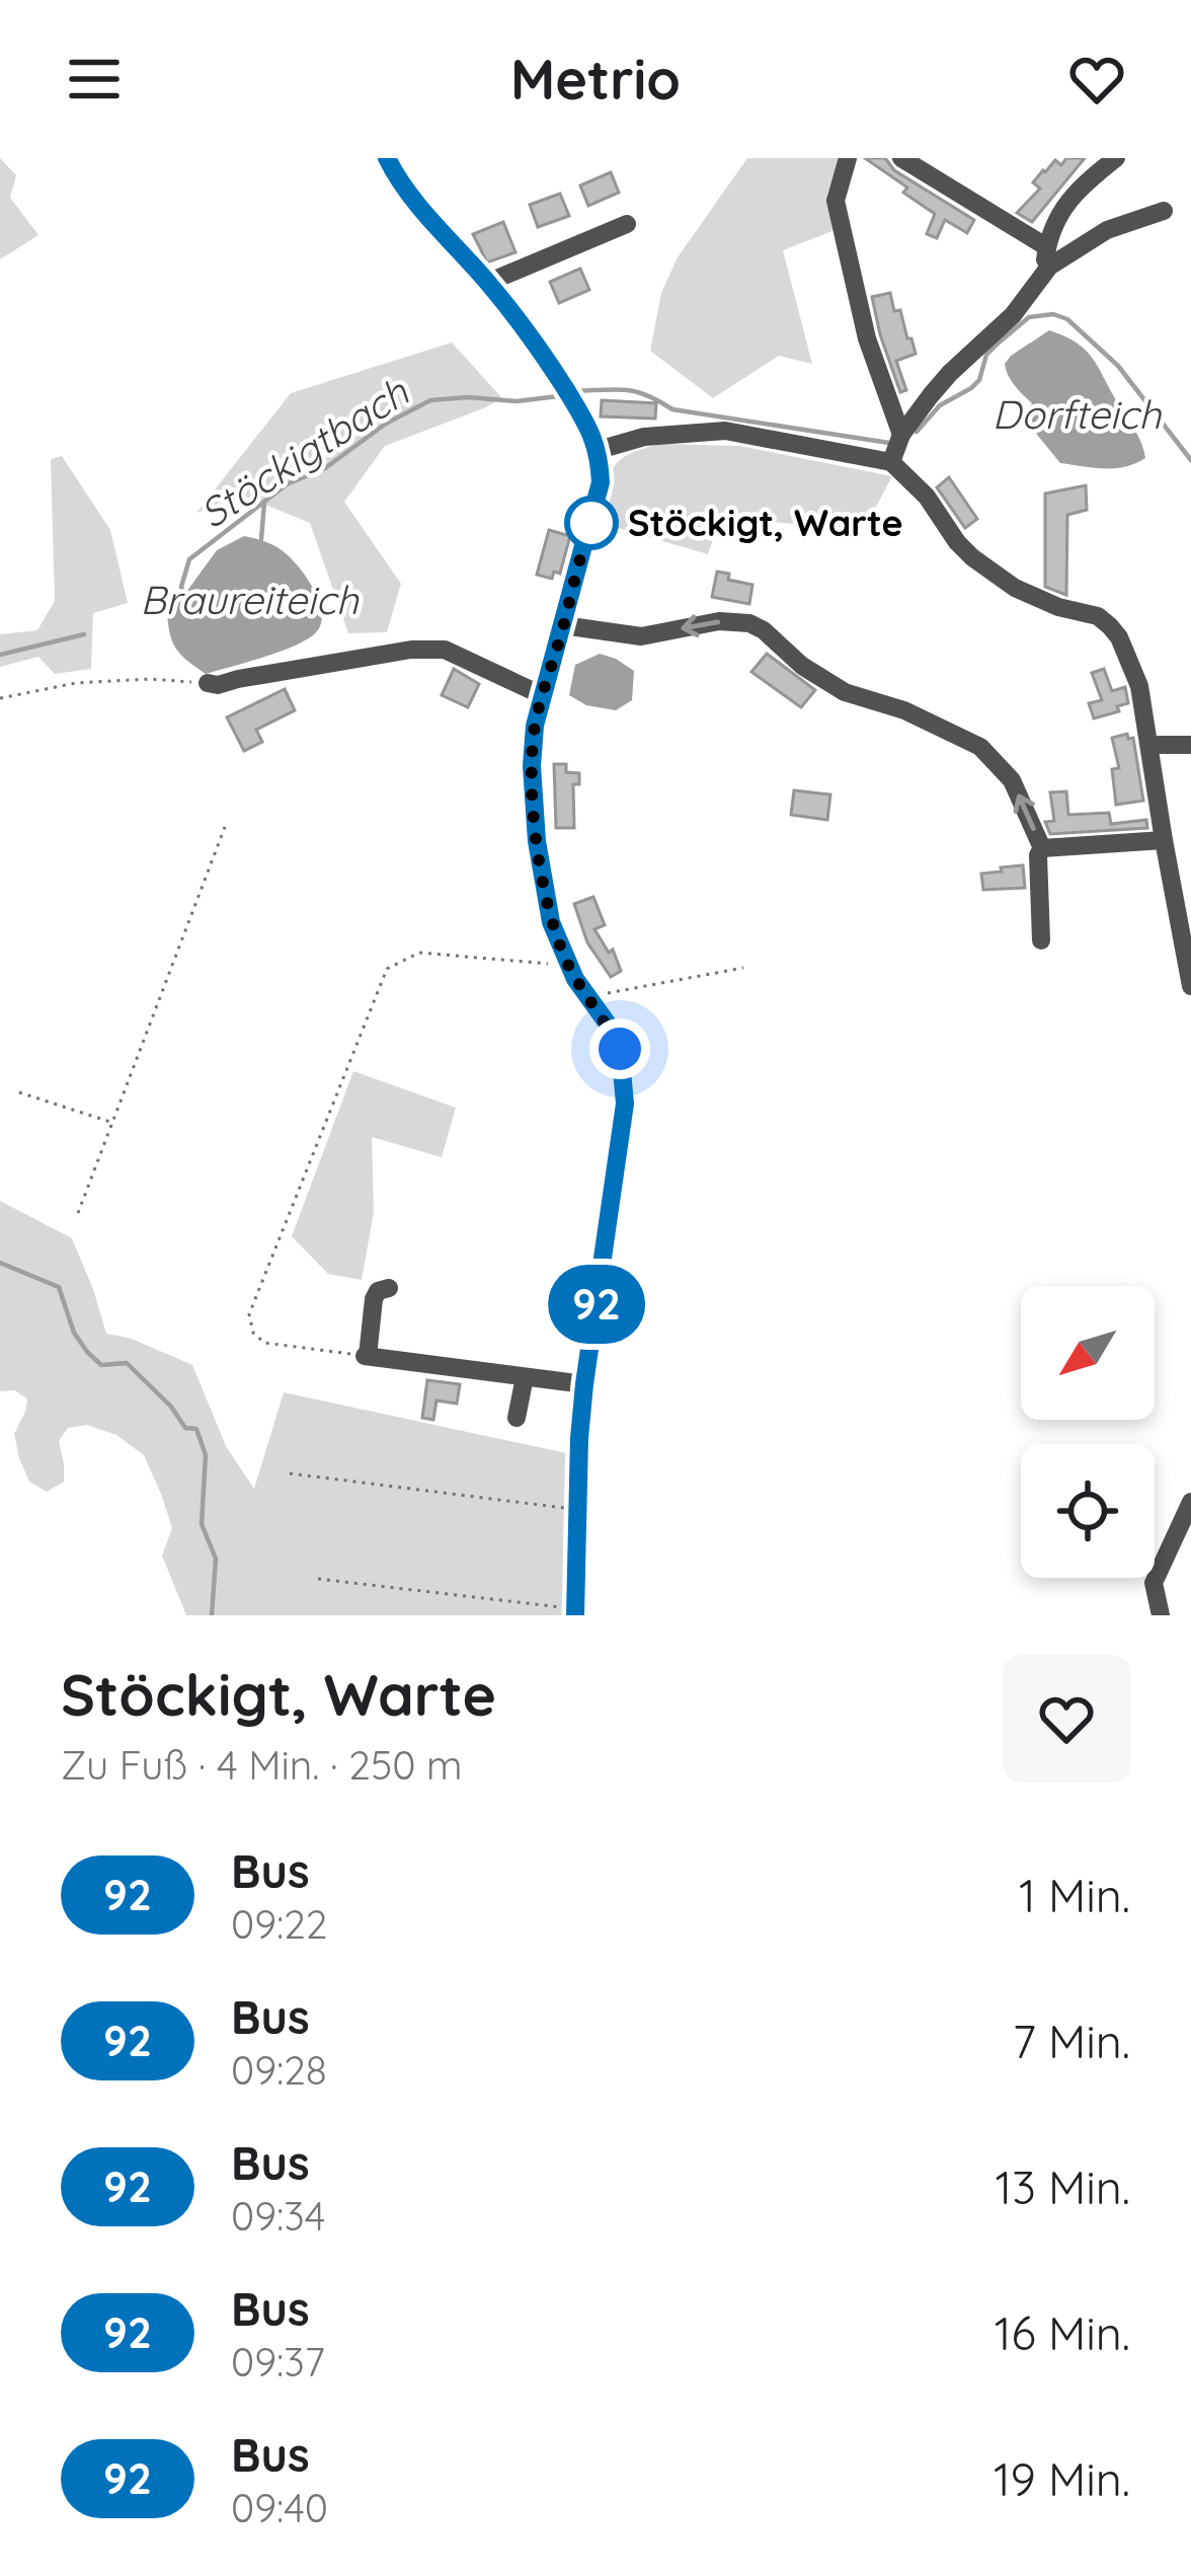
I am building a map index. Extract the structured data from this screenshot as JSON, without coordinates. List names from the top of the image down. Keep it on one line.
{"water":["Dorfteich","Stöckigtbach","Braureiteich"],"places":["Stöckigt, Warte"],"lines":["bus line 92"],"north":"bottom left","page":{"header":"Metrio","on_map":"92","heading":["Stöckigt, Warte","Zu Fuß · 4 Min. · 250 m"],"list":[{"mark":"92","name":"Bus","note":"09:22","value":"1 Min."},{"mark":"92","name":"Bus","note":"09:28","value":"7 Min."},{"mark":"92","name":"Bus","note":"09:34","value":"13 Min."},{"mark":"92","name":"Bus","note":"09:37","value":"16 Min."},{"mark":"92","name":"Bus","note":"09:40","value":"19 Min."}]}}
